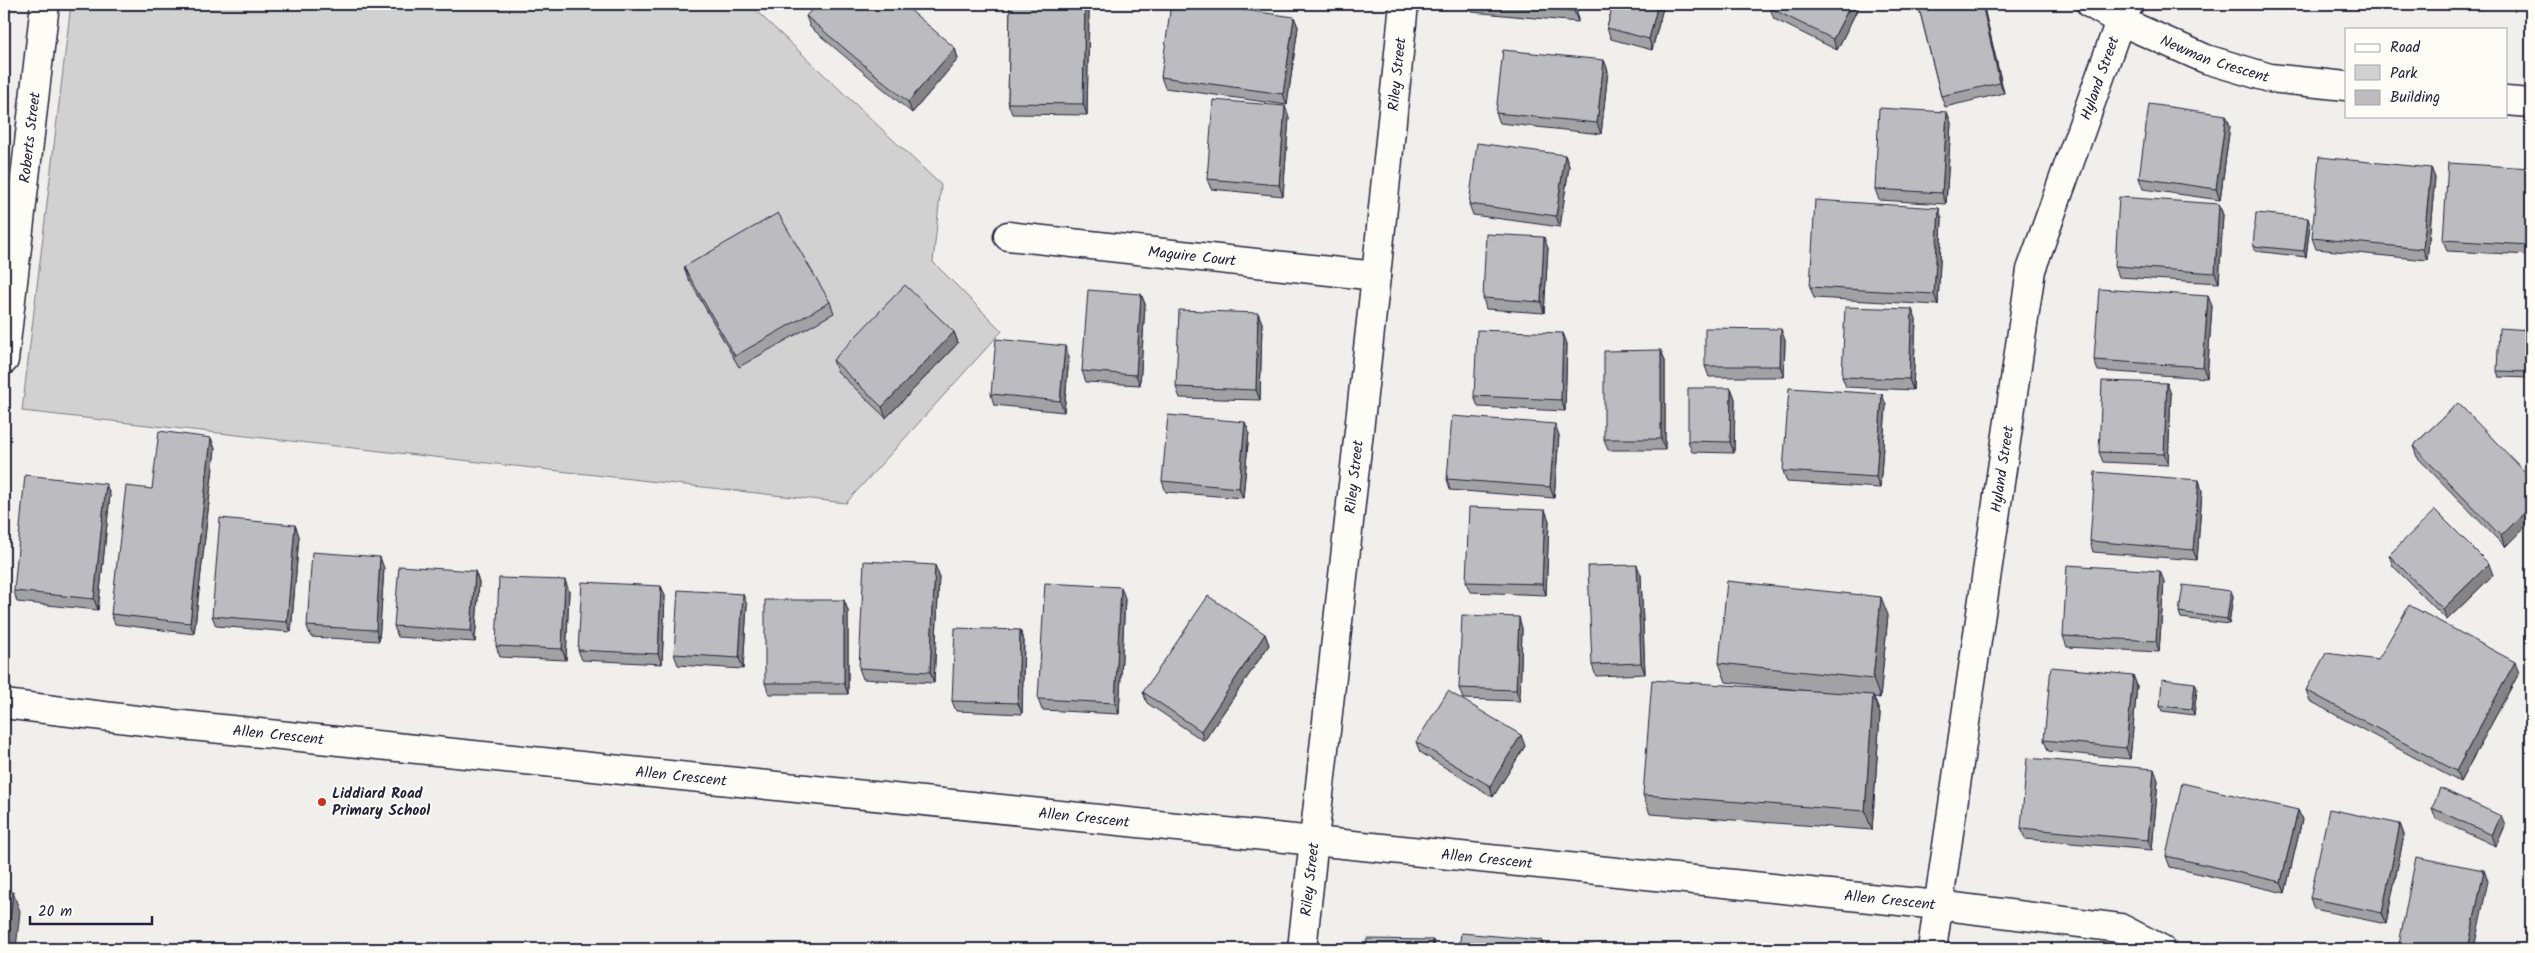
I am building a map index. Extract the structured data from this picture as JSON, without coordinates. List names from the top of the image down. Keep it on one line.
{"streets":{"street":["Newman Crescent","Riley Street","Hyland Street","Roberts Street","Maguire Court","Allen Crescent"]},"crossings":[["Newman Crescent","Hyland Street"],["Riley Street","Maguire Court"],["Riley Street","Allen Crescent"],["Hyland Street","Allen Crescent"]],"places":["Liddiard Road Primary School"],"legend":["Road","Park","Building"],"scale_bar":"20 m"}
